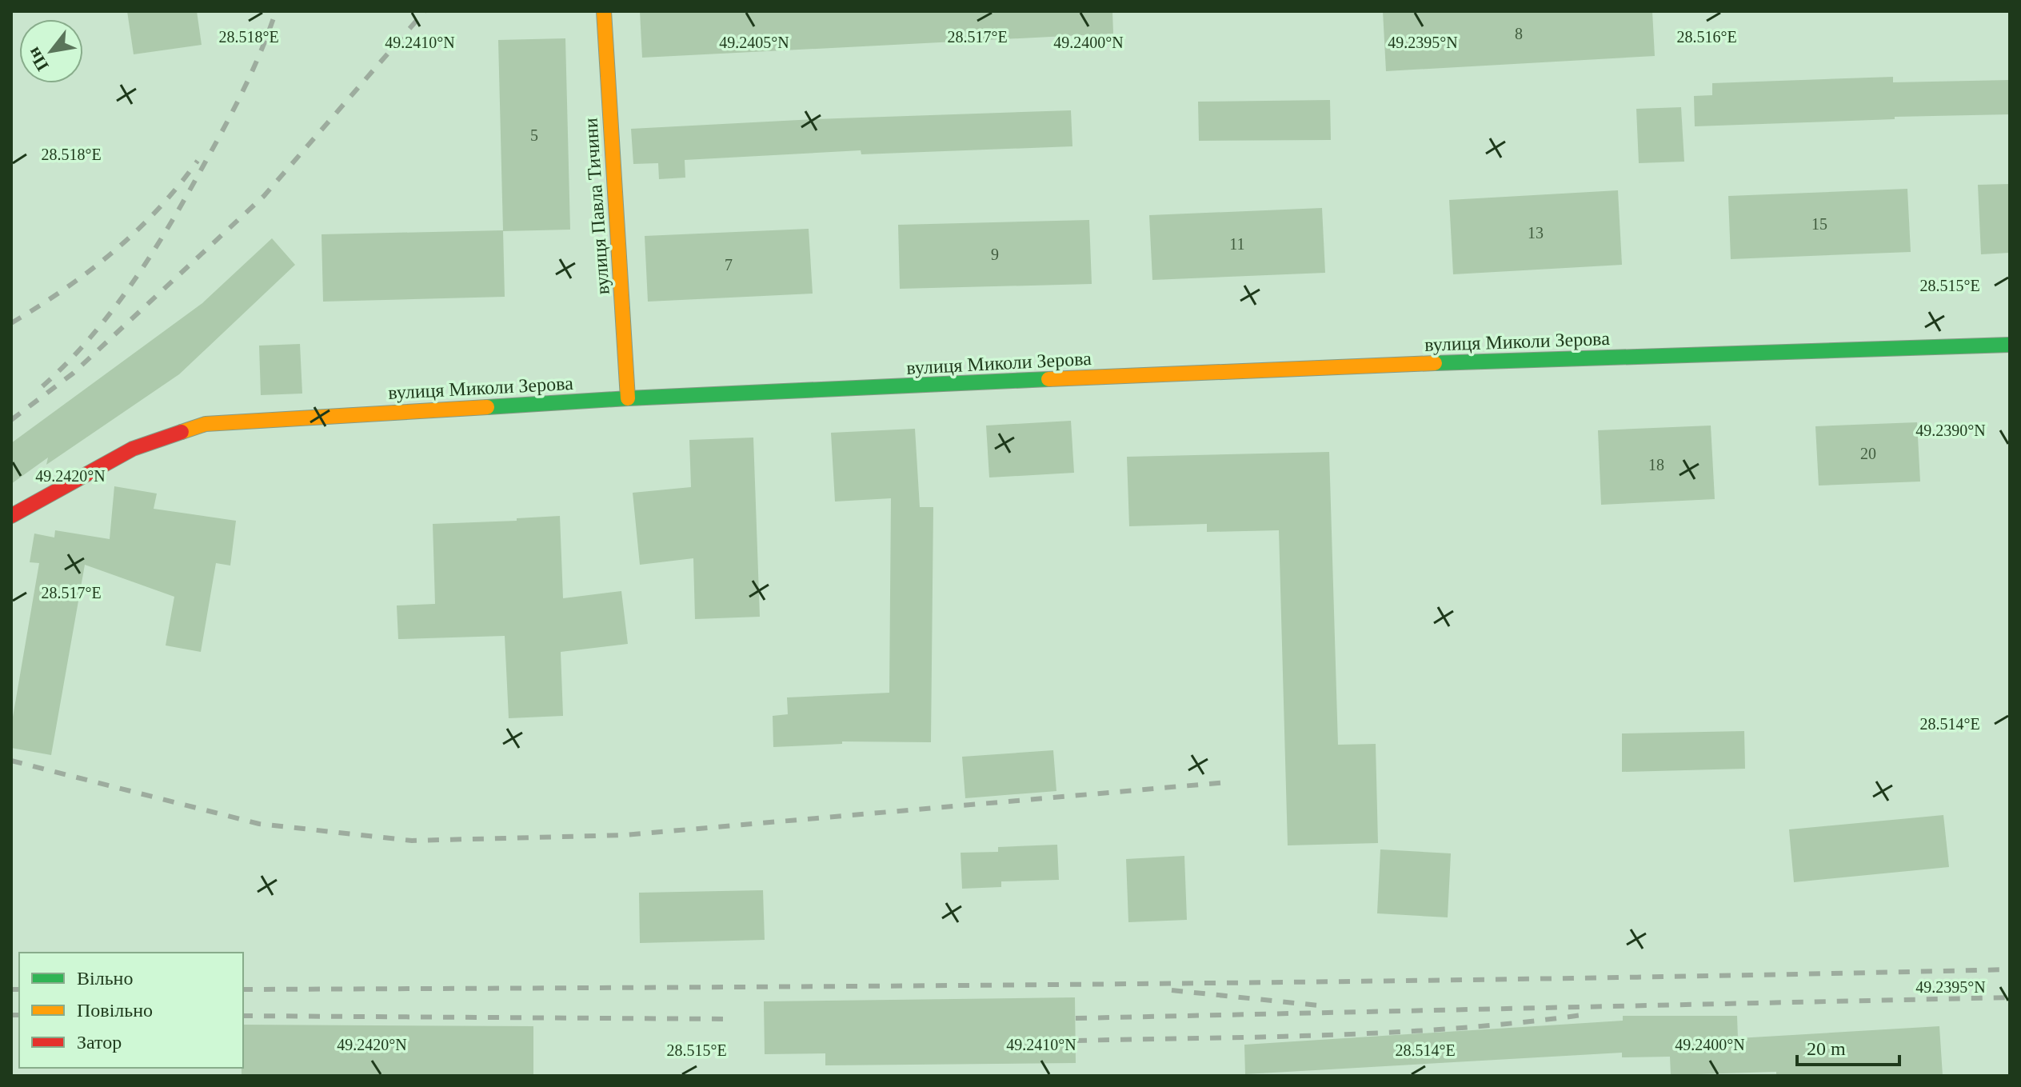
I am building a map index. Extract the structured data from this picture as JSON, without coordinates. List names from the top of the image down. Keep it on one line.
{"streets":{"street":["вулиця Павла Тичини","вулиця Миколи Зерова"]},"crossings":[["вулиця Павла Тичини","вулиця Миколи Зерова"]],"house_numbers":["8","5","15","13","11","9","7","20","18"],"legend":["Вільно","Повільно","Затор"],"scale_bar":"20 m","north":"bottom left","coordinates":["28.518°E","28.517°E","28.516°E","49.2410°N","49.2405°N","49.2400°N","49.2395°N","28.515°E","49.2390°N","49.2420°N","28.514°E"]}
